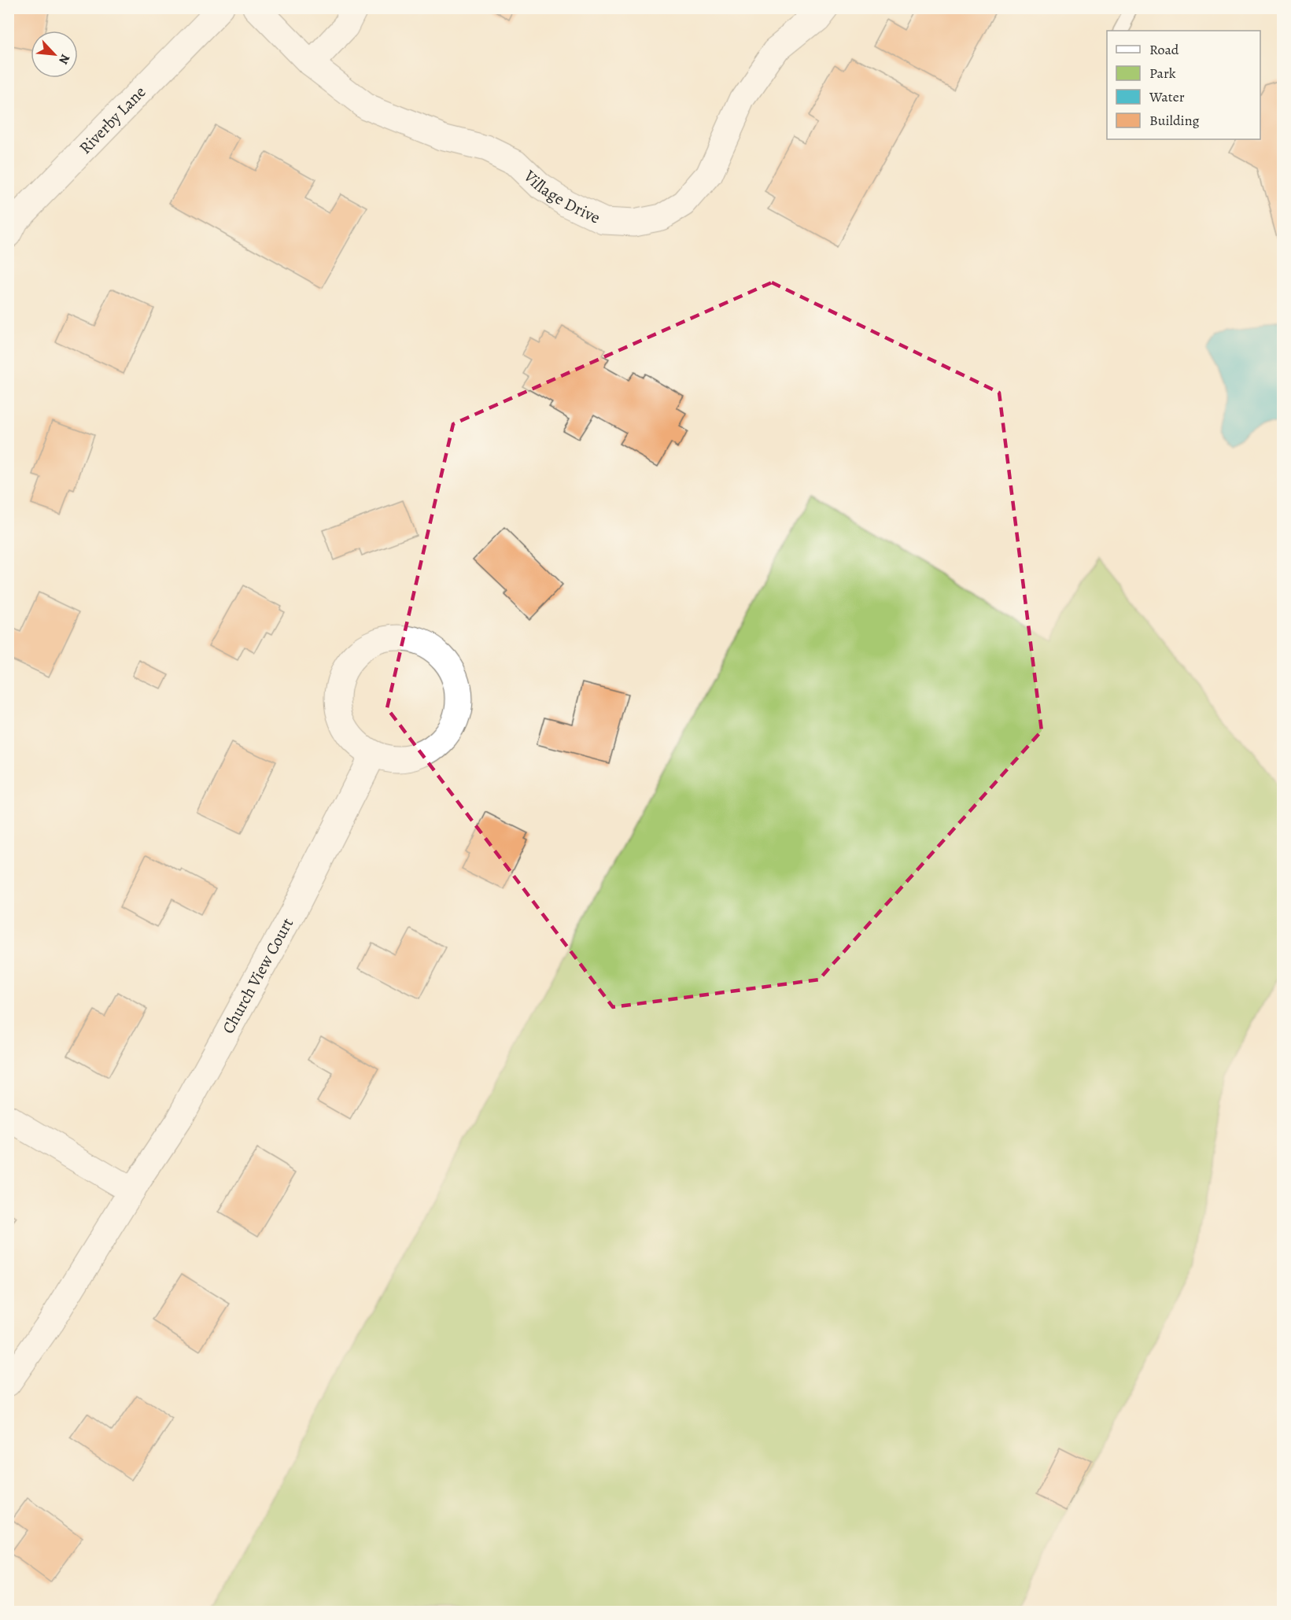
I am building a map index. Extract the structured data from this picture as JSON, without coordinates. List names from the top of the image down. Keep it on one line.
{"streets":{"street":["Riverby Lane","Village Drive","Church View Court"]},"legend":["Road","Park","Water","Building"],"north":"bottom right"}
